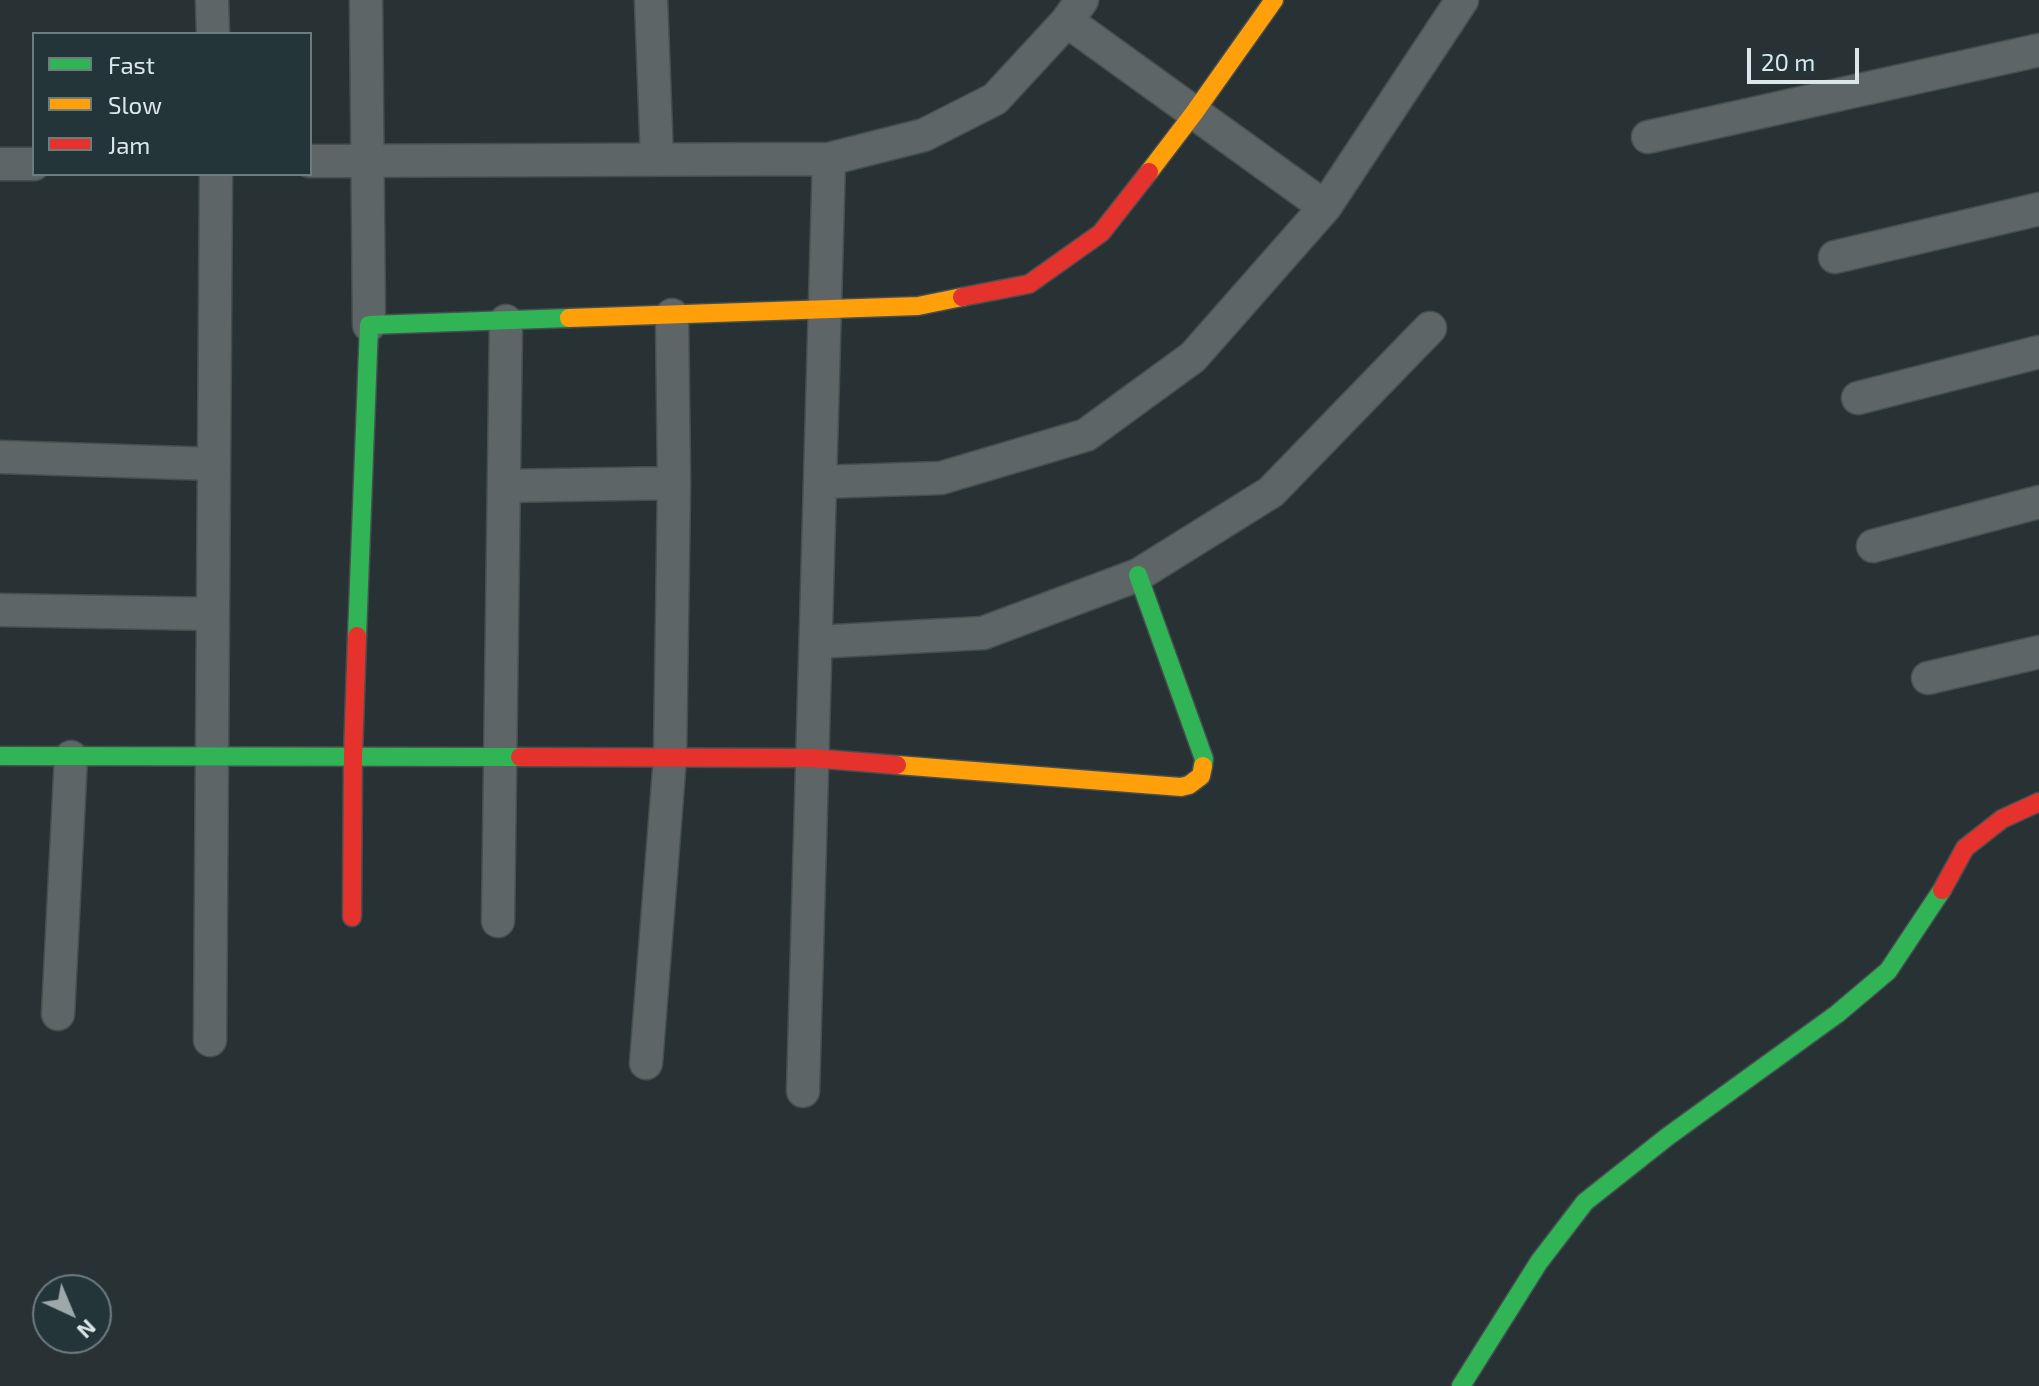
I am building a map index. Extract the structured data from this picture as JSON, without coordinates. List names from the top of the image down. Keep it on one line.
{"legend":["Fast","Slow","Jam"],"scale_bar":"20 m","north":"bottom right"}
